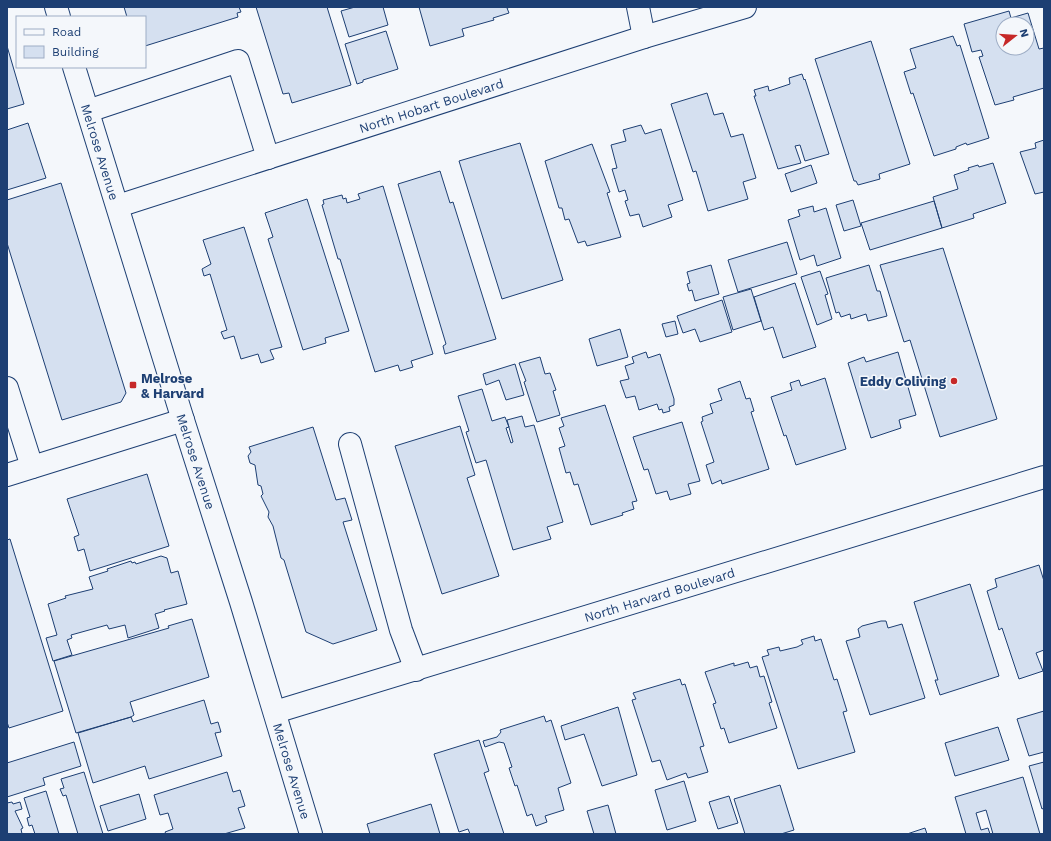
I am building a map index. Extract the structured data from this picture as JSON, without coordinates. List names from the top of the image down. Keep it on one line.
{"streets":{"street":["North Hobart Boulevard","Melrose Avenue","North Harvard Boulevard"]},"crossings":[["North Hobart Boulevard","Melrose Avenue"],["Melrose Avenue","North Harvard Boulevard"]],"places":{"other":["Eddy Coliving"],"transit":["Melrose & Harvard"]},"legend":["Road","Building"],"north":"right"}
